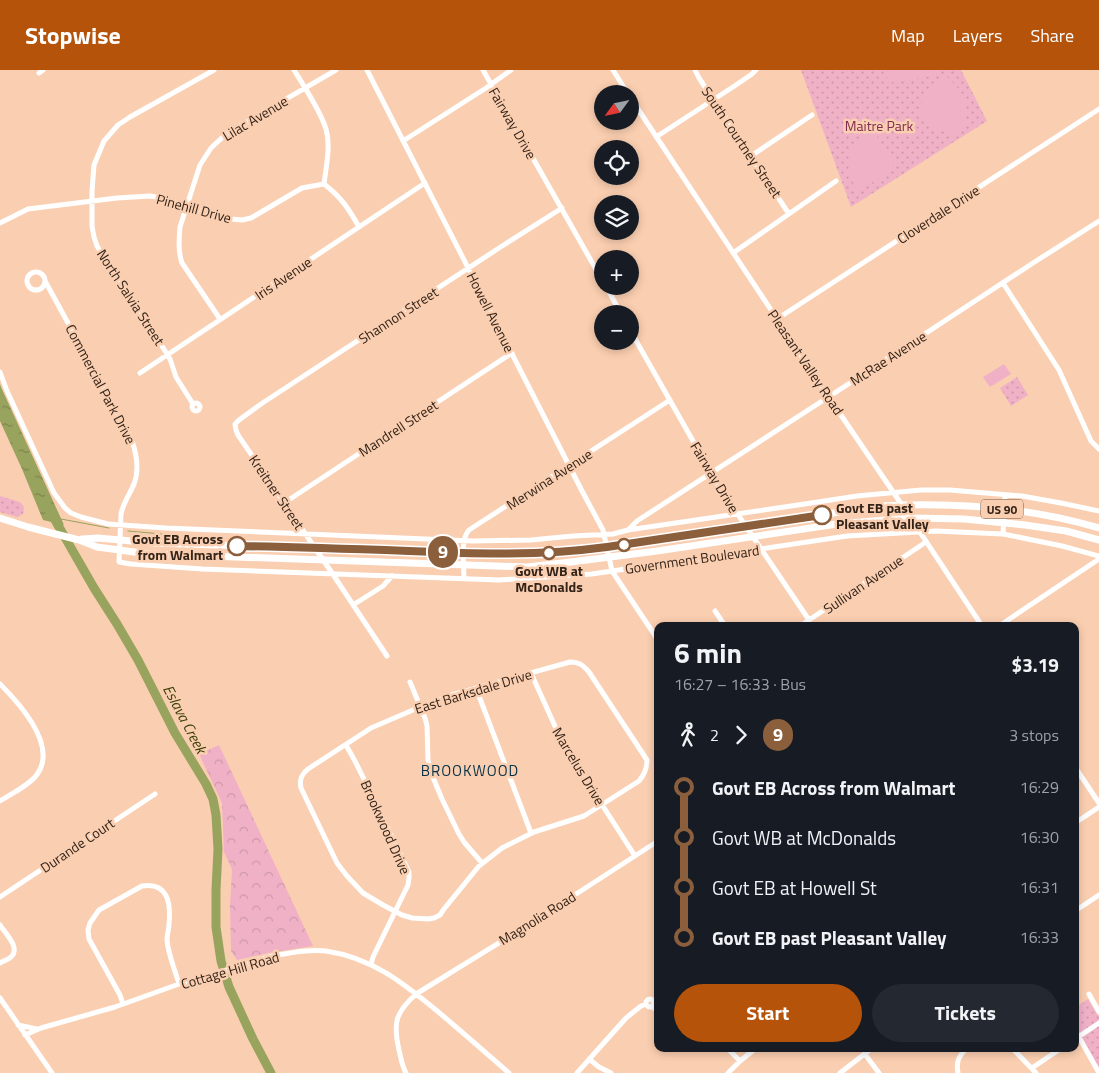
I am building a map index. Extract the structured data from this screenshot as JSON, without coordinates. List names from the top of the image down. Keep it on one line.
{"streets":{"main road":["US 90","Government Boulevard"],"street":["Lilac Avenue","Fairway Drive","South Courtney Street","Pinehill Drive","Cloverdale Drive","Iris Avenue","North Salvia Street","Howell Avenue","Shannon Street","McRae Avenue","Pleasant Valley Road","Commercial Park Drive","Mandrell Street","Merwina Avenue","Kreitner Street","Sullivan Avenue","East Barksdale Drive","Marcelus Drive","Brookwood Drive","Durande Court","Magnolia Road","Cottage Hill Road"]},"crossings":[["Lilac Avenue","Pinehill Drive"],["Lilac Avenue","Iris Avenue"],["Fairway Drive","Shannon Street"],["Fairway Drive","McRae Avenue"],["Fairway Drive","Merwina Avenue"],["Fairway Drive","Government Boulevard"],["Fairway Drive","Sullivan Avenue"],["Pinehill Drive","North Salvia Street"],["Cloverdale Drive","Pleasant Valley Road"],["Iris Avenue","North Salvia Street"],["Iris Avenue","Howell Avenue"],["Howell Avenue","Shannon Street"],["Howell Avenue","Mandrell Street"],["Howell Avenue","Merwina Avenue"],["Howell Avenue","Government Boulevard"],["Shannon Street","Kreitner Street"],["McRae Avenue","Pleasant Valley Road"],["Pleasant Valley Road","Government Boulevard"],["Pleasant Valley Road","Sullivan Avenue"],["Commercial Park Drive","Government Boulevard"],["Mandrell Street","Kreitner Street"],["Kreitner Street","Government Boulevard"],["East Barksdale Drive","Marcelus Drive"],["East Barksdale Drive","Brookwood Drive"],["Marcelus Drive","Magnolia Road"],["Brookwood Drive","Cottage Hill Road"],["Magnolia Road","Cottage Hill Road"]],"districts":["BROOKWOOD"],"water":["Eslava Creek"],"parks":["Maitre Park"],"places":["Govt EB past Pleasant Valley","Govt EB Across from Walmart","Govt WB at McDonalds"],"lines":["bus line 9"],"north":"bottom left","page":{"header":"Stopwise","nav":["Map","Layers","Share"],"on_map":"9","map_buttons":["+","−"],"heading":["6 min","16:27 – 16:33 · Bus","$3.19"],"legs":["2","9","3 stops"],"list":[{"name":"Govt EB Across from Walmart","value":"16:29"},{"name":"Govt WB at McDonalds","value":"16:30"},{"name":"Govt EB at Howell St","value":"16:31"},{"name":"Govt EB past Pleasant Valley","value":"16:33"}],"buttons":["Start","Tickets"]}}
